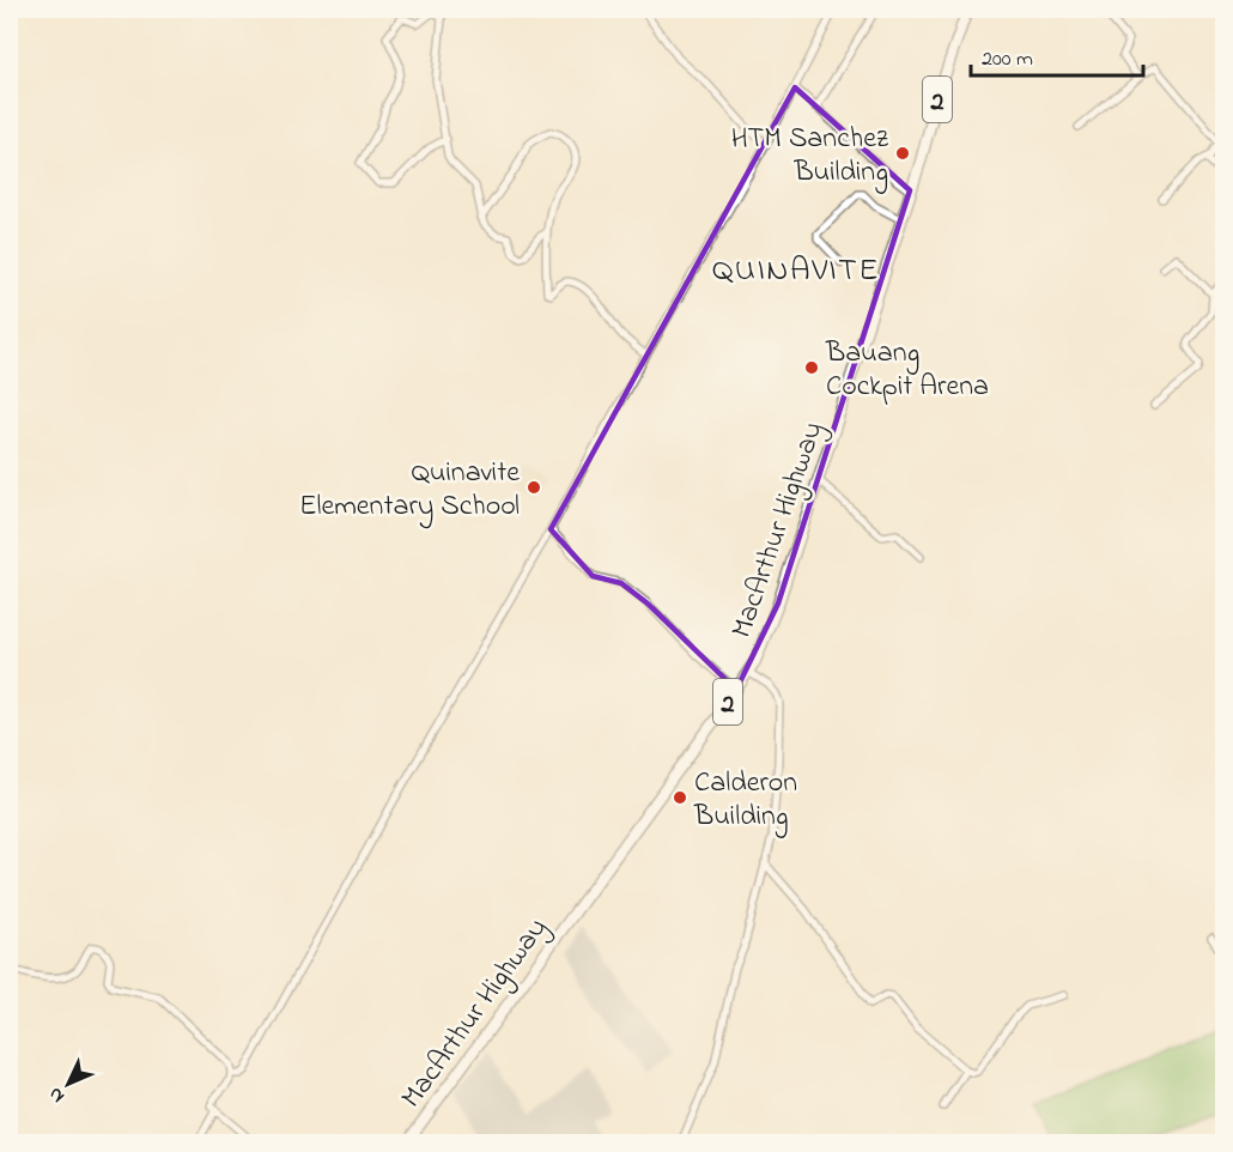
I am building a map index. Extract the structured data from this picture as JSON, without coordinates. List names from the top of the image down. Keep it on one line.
{"streets":{"highway":["2","MacArthur Highway"]},"districts":["QUINAVITE"],"places":["HTM Sanchez Building","Bauang Cockpit Arena","Quinavite Elementary School","Calderon Building"],"scale_bar":"200 m","north":"bottom left"}
